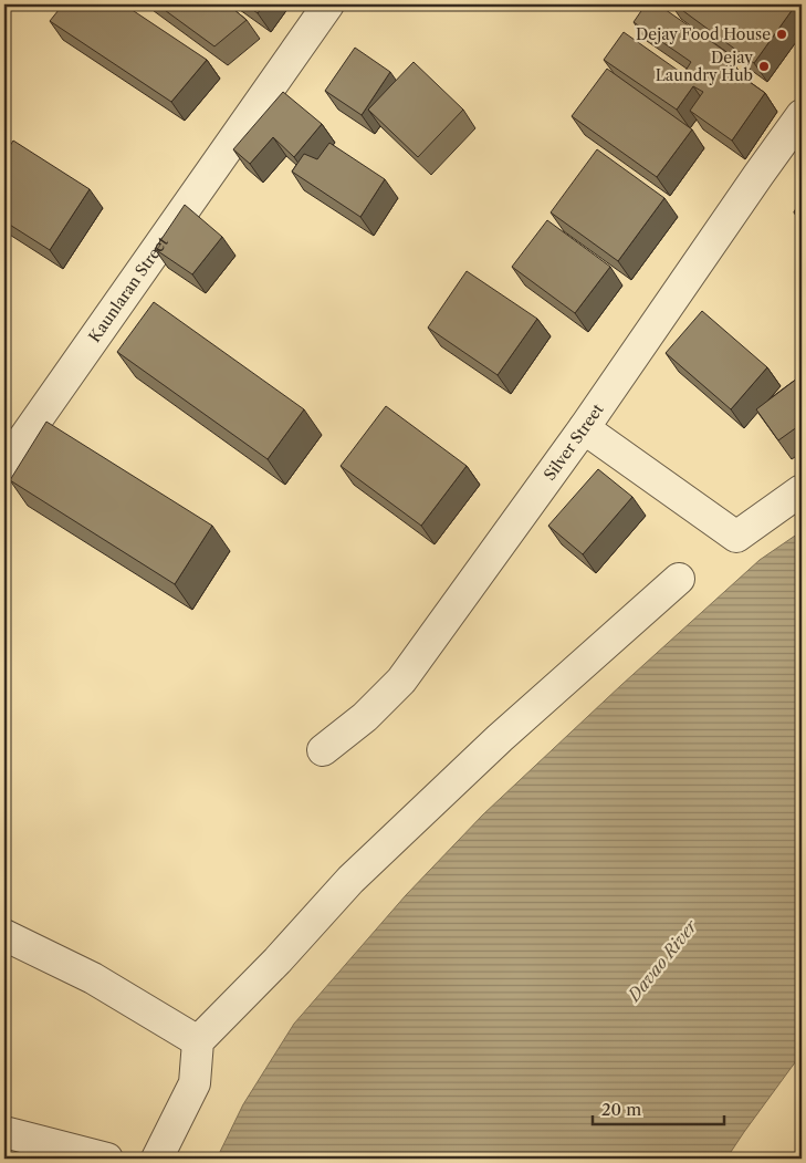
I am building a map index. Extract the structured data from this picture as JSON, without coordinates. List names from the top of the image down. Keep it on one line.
{"streets":{"street":["Kaunlaran Street","Silver Street"]},"water":["Davao River"],"places":["Dejay Food House","Dejay Laundry Hub"],"scale_bar":"20 m"}
